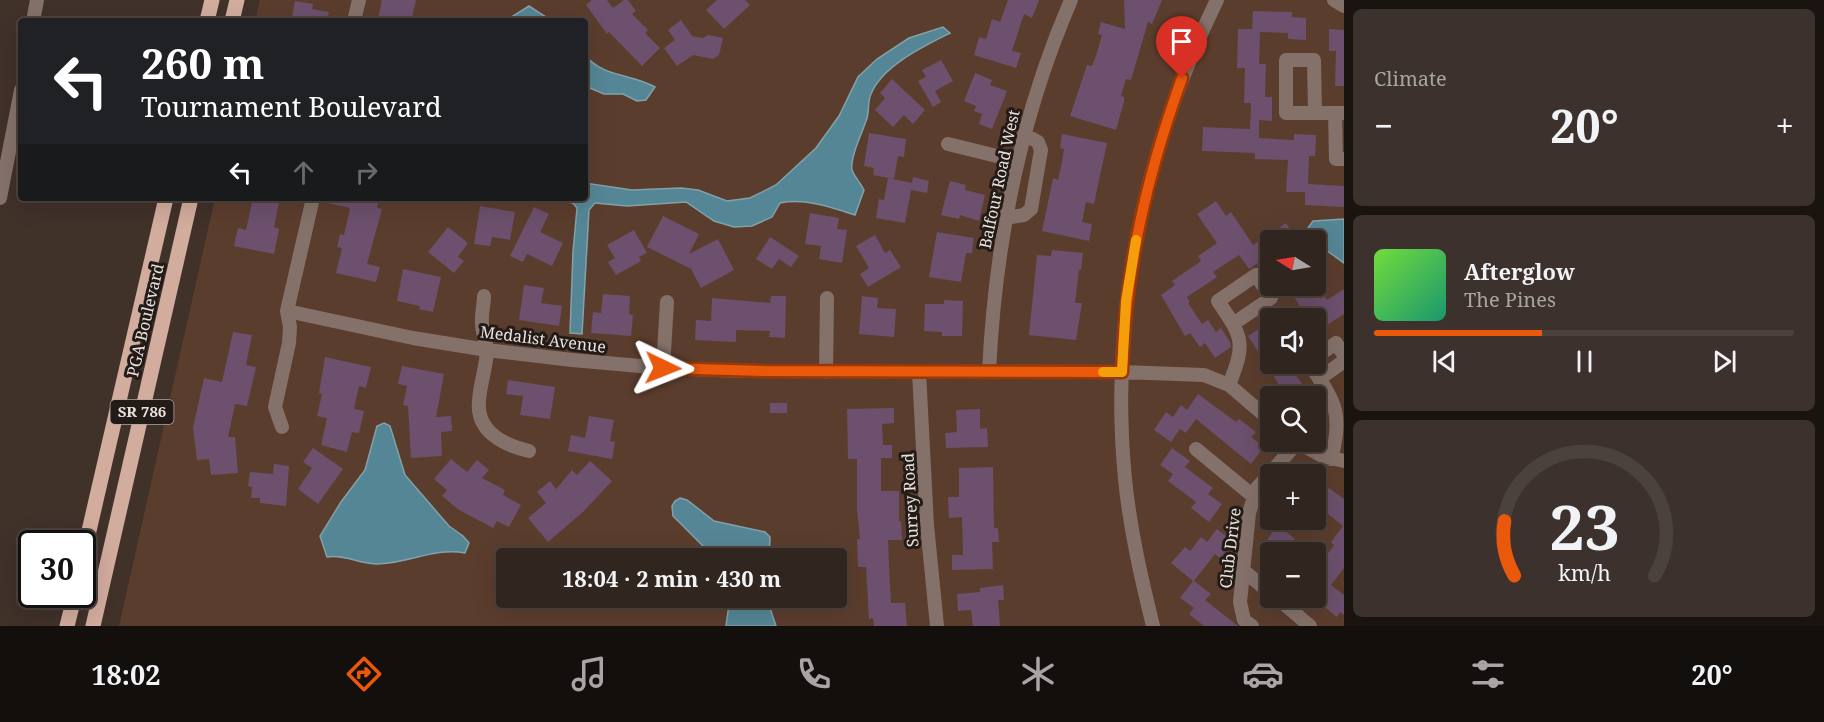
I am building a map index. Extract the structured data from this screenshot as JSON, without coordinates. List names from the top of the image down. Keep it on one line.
{"streets":{"main road":["PGA Boulevard","SR 786"],"street":["Balfour Road West","Medalist Avenue","Surrey Road","Club Drive"]},"crossings":[["Balfour Road West","Medalist Avenue"],["Medalist Avenue","Surrey Road"]],"north":"left","page":{"tile":"Climate","turn":["260 m","Tournament Boulevard"],"heat":["−","20°","+"],"map_buttons":["+","−"],"song":["Afterglow","The Pines"],"limit":"30","trip":"18:04 · 2 min · 430 m","tabs":["18:02","20°"],"gauge":["23","km/h"]}}
